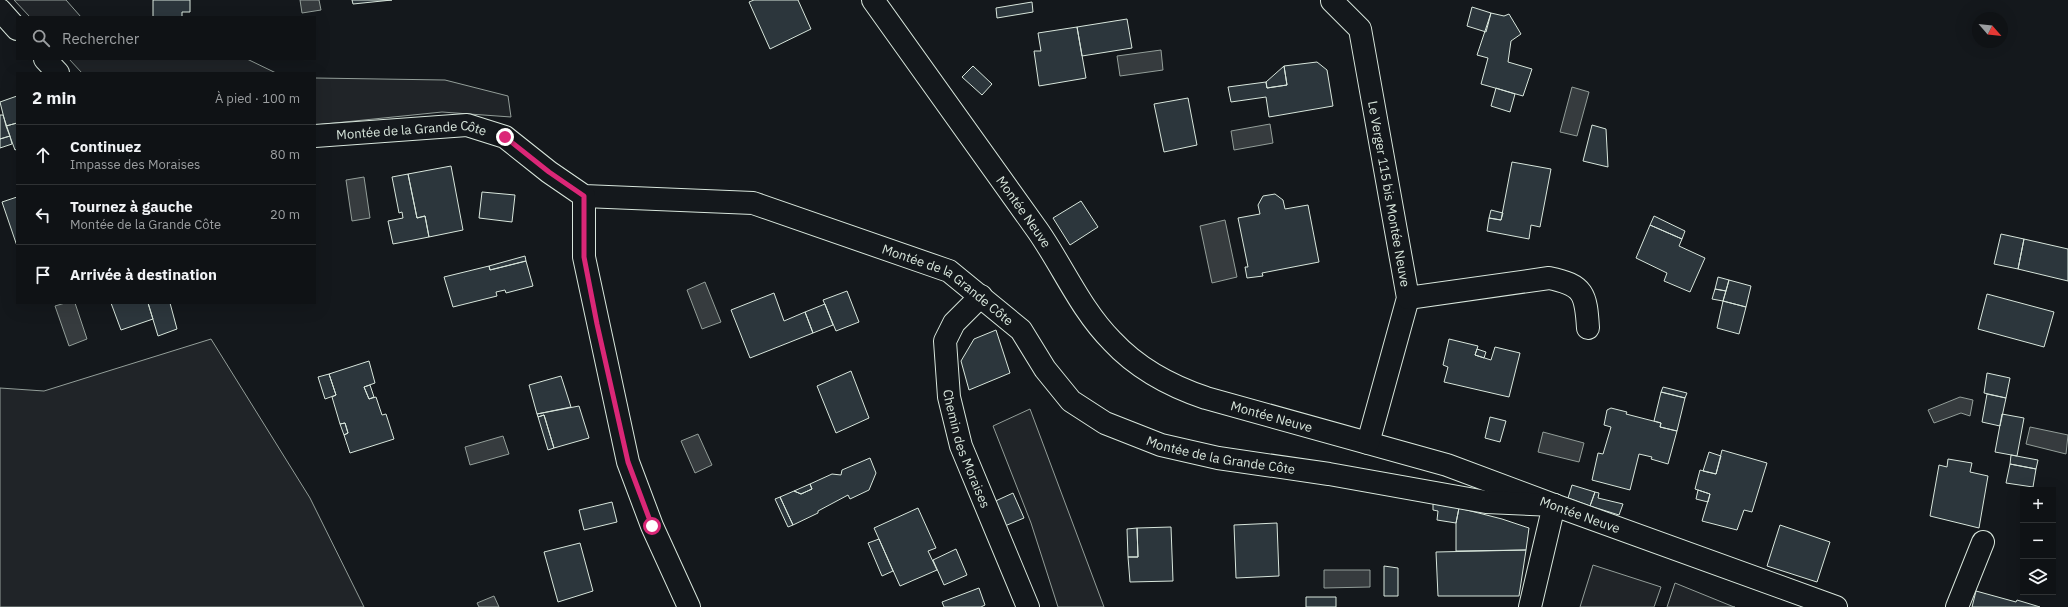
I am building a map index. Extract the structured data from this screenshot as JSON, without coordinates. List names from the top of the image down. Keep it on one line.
{"streets":{"street":["Montée de la Grande Côte","Le Verger 115 bis Montée Neuve","Montée Neuve","Chemin des Moraises"]},"crossings":[["Montée de la Grande Côte","Montée Neuve"],["Montée de la Grande Côte","Chemin des Moraises"],["Le Verger 115 bis Montée Neuve","Montée Neuve"]],"north":"bottom right","page":{"search":"Rechercher","heading":["2 min","À pied · 100 m"],"list":[["Continuez","Impasse des Moraises","80 m"],["Tournez à gauche","Montée de la Grande Côte","20 m"],"Arrivée à destination"],"map_buttons":["+","−"]}}
